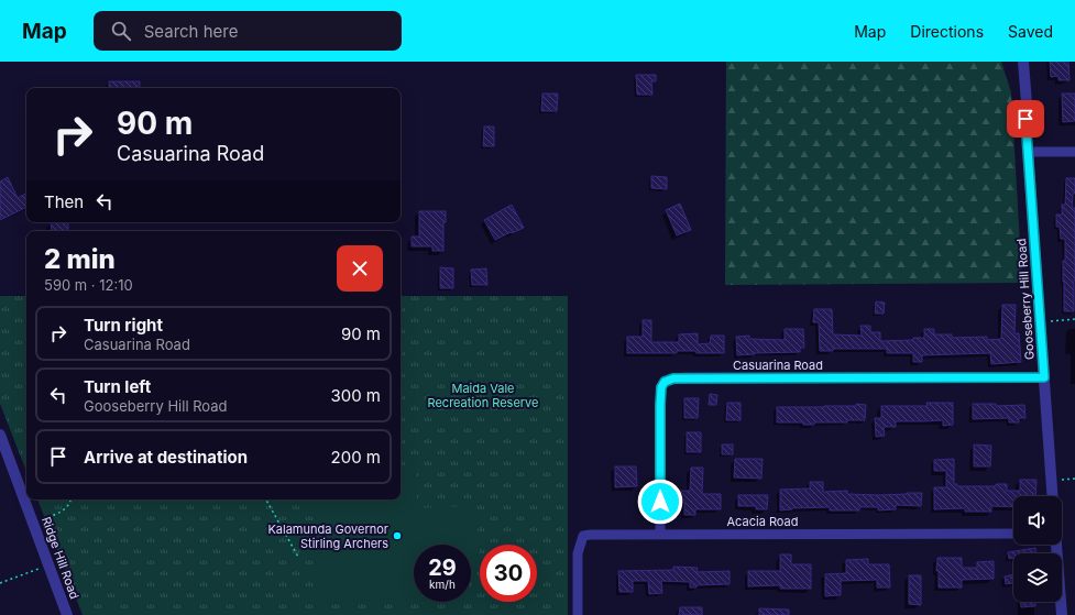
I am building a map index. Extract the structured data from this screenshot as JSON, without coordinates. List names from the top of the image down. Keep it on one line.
{"streets":{"street":["Gooseberry Hill Road","Casuarina Road","Acacia Road","Ridge Hill Road"]},"crossings":[["Gooseberry Hill Road","Casuarina Road"],["Casuarina Road","Acacia Road"]],"parks":["Maida Vale Recreation Reserve"],"places":["Kalamunda Governor Stirling Archers"],"page":{"header":"Map","search":"Search here","nav":["Map","Directions","Saved"],"turn":["90 m","Casuarina Road"],"then":"Then","heading":["2 min","590 m · 12:10"],"list":[{"name":"Turn right","note":"Casuarina Road","value":"90 m"},{"name":"Turn left","note":"Gooseberry Hill Road","value":"300 m"},{"name":"Arrive at destination","value":"200 m"}],"speed":"29 km/h","limit":"30"}}
